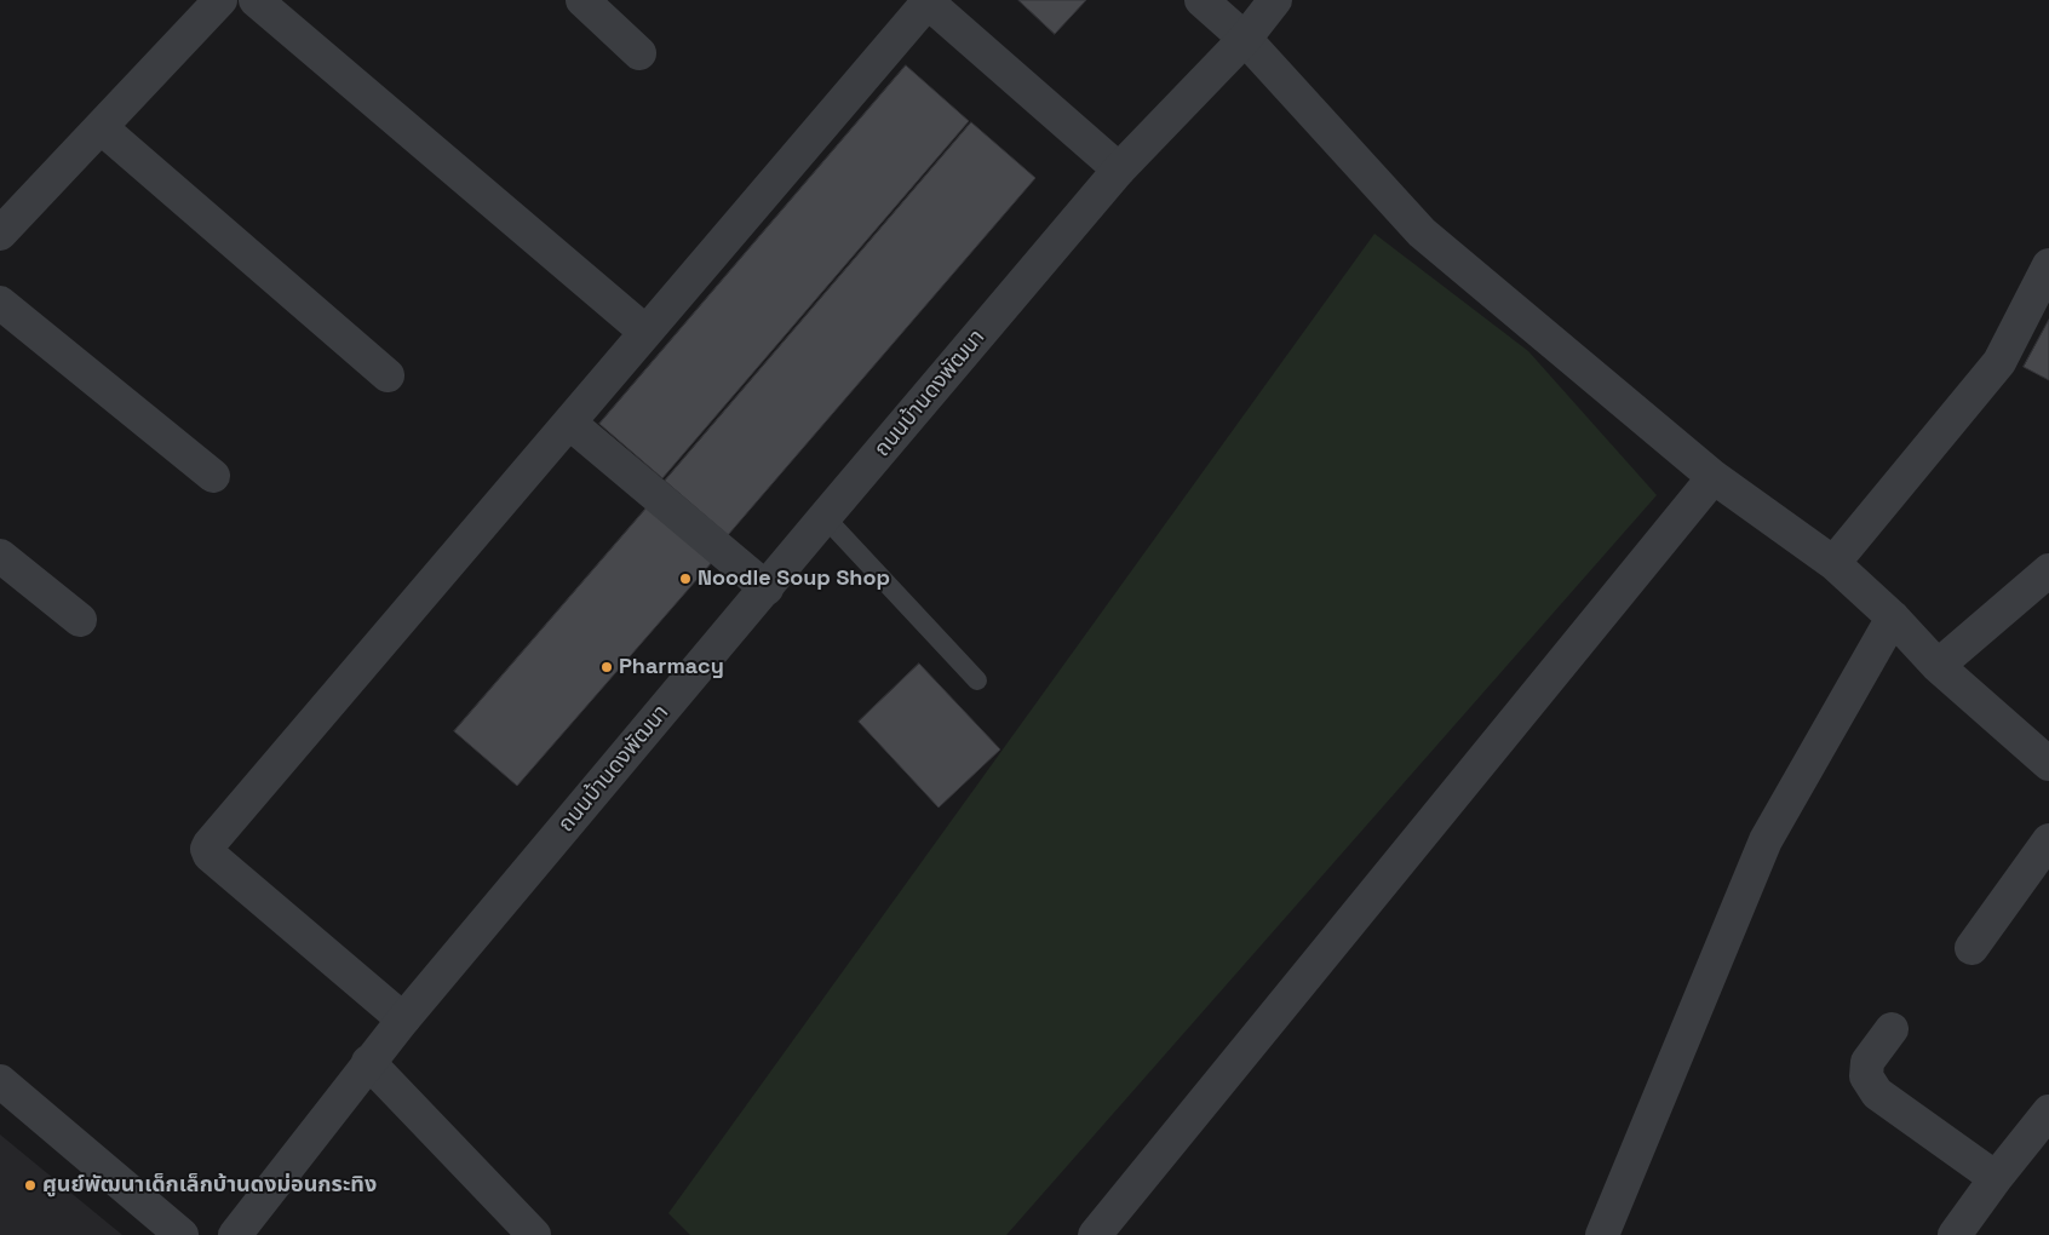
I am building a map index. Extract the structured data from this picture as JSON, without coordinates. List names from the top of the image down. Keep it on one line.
{"streets":{"street":["ถนนบ้านดงพัฒนา"]},"places":["Noodle Soup Shop","Pharmacy","ศูนย์พัฒนาเด็กเล็กบ้านดงม่อนกระทิง"]}
